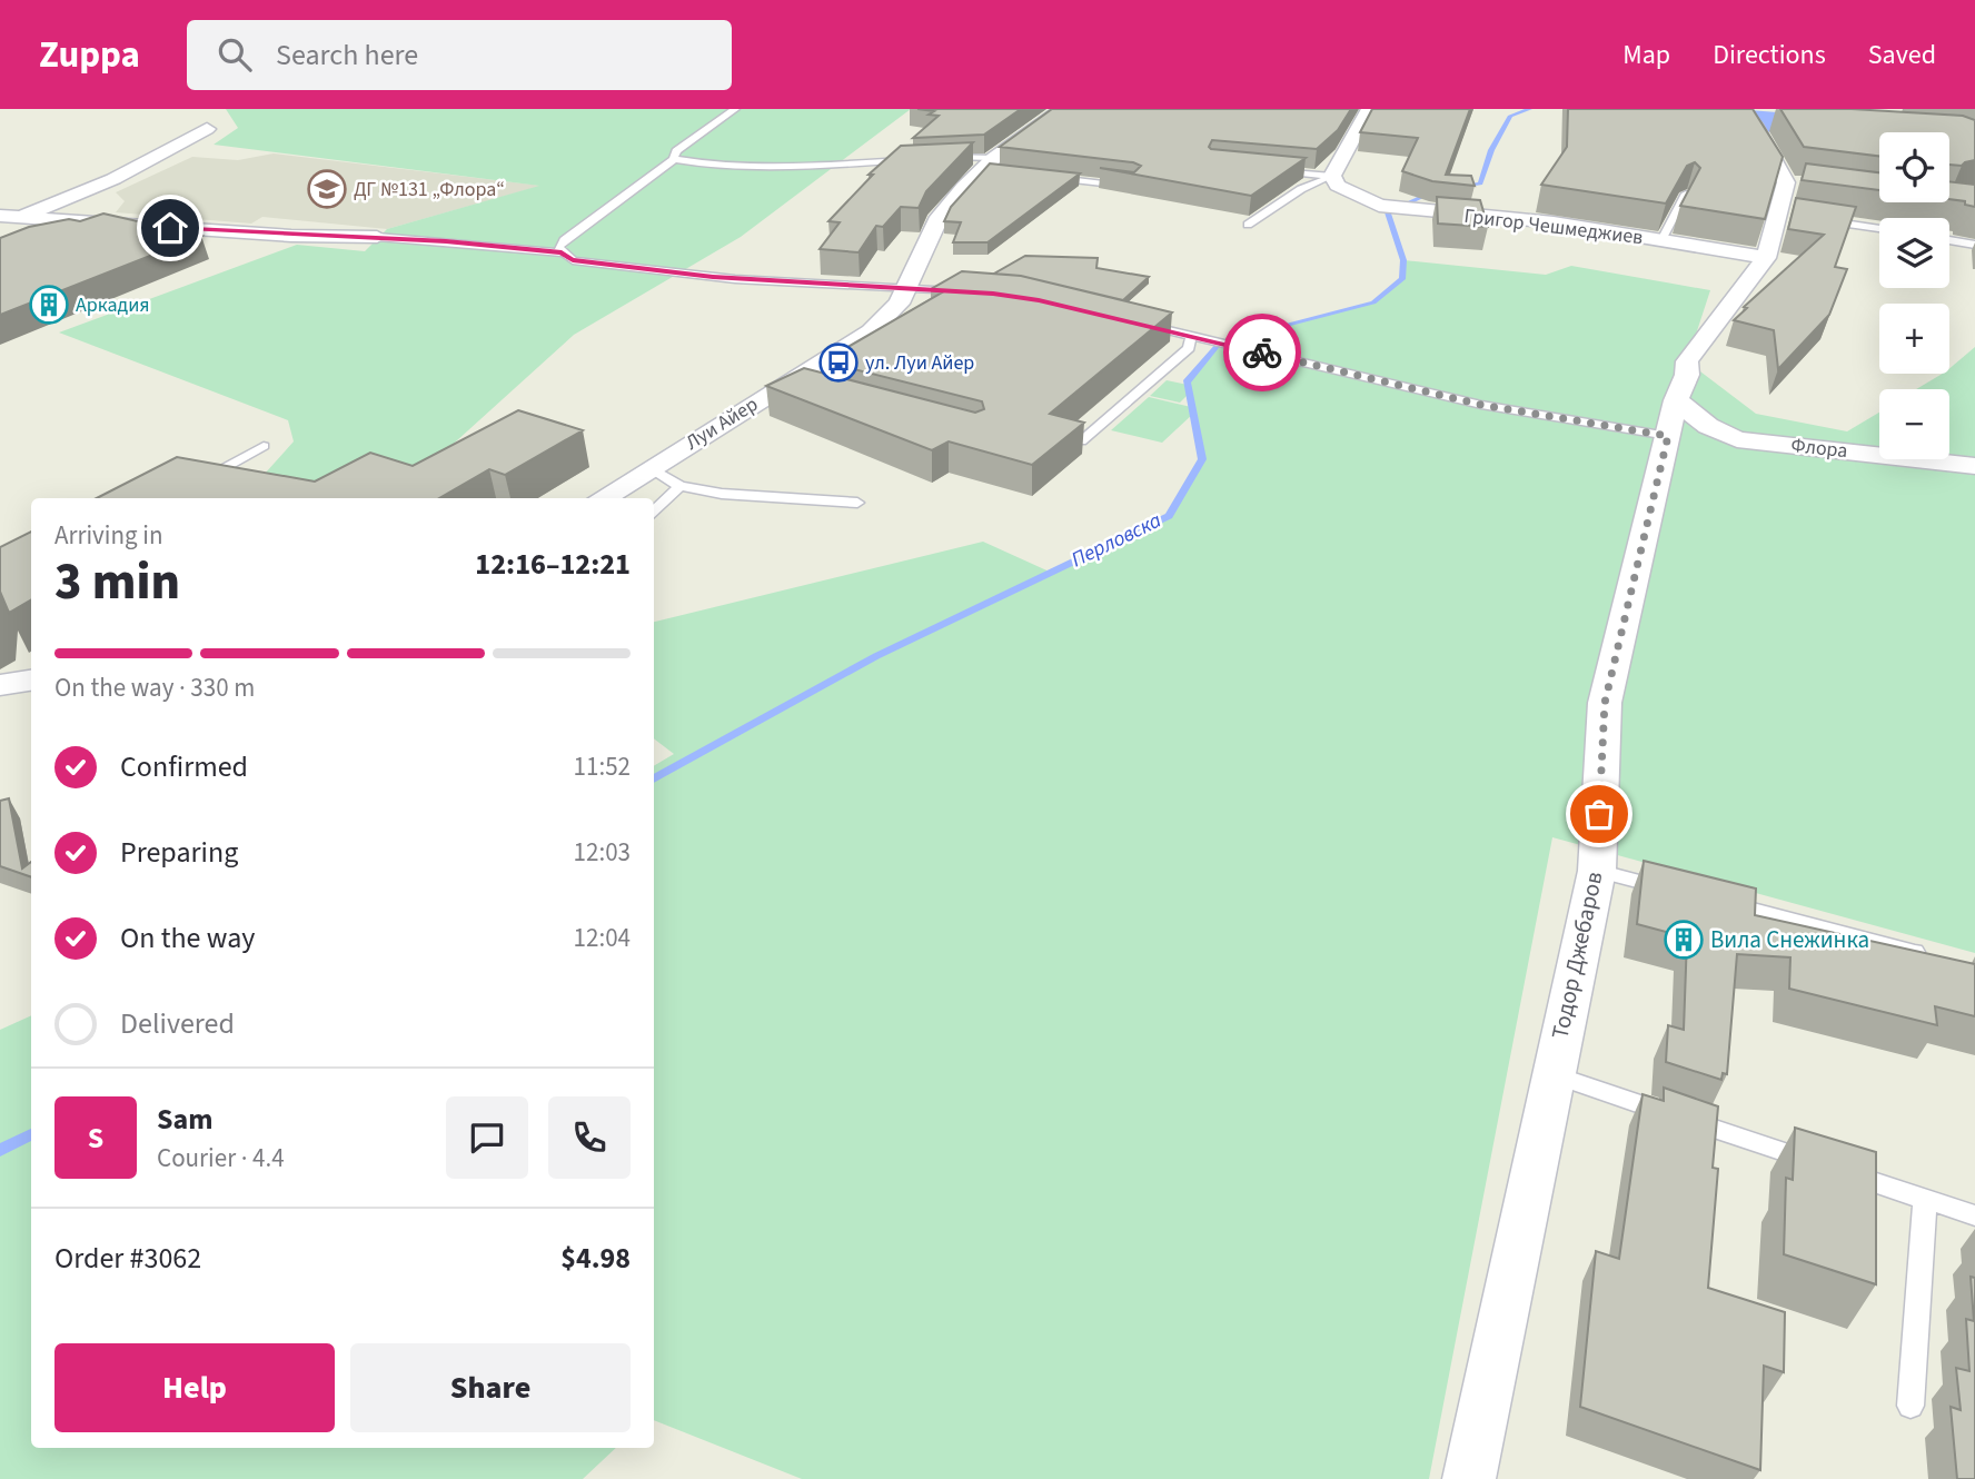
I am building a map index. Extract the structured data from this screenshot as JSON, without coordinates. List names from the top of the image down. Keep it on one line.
{"streets":{"street":["Григор Чешмеджиев","Луи Айер","Флора","Тодор Джебаров"]},"crossings":[["Григор Чешмеджиев","Тодор Джебаров"],["Флора","Тодор Джебаров"]],"water":["Перловска"],"places":{"school or university":["ДГ №131 „Флора“"],"building":["Аркадия","Вила Снежинка"],"bus stop":["ул. Луи Айер"]},"page":{"header":"Zuppa","search":"Search here","nav":["Map","Directions","Saved"],"map_buttons":["+","−"],"heading":["3 min","Arriving in","12:16–12:21"],"panel":["Sam","Courier · 4.4","Order #3062","$4.98"],"bar":"On the way · 330 m","list":[["Confirmed","11:52"],["Preparing","12:03"],["On the way","12:04"],"Delivered"],"round":"S","buttons":["Help","Share"]}}
